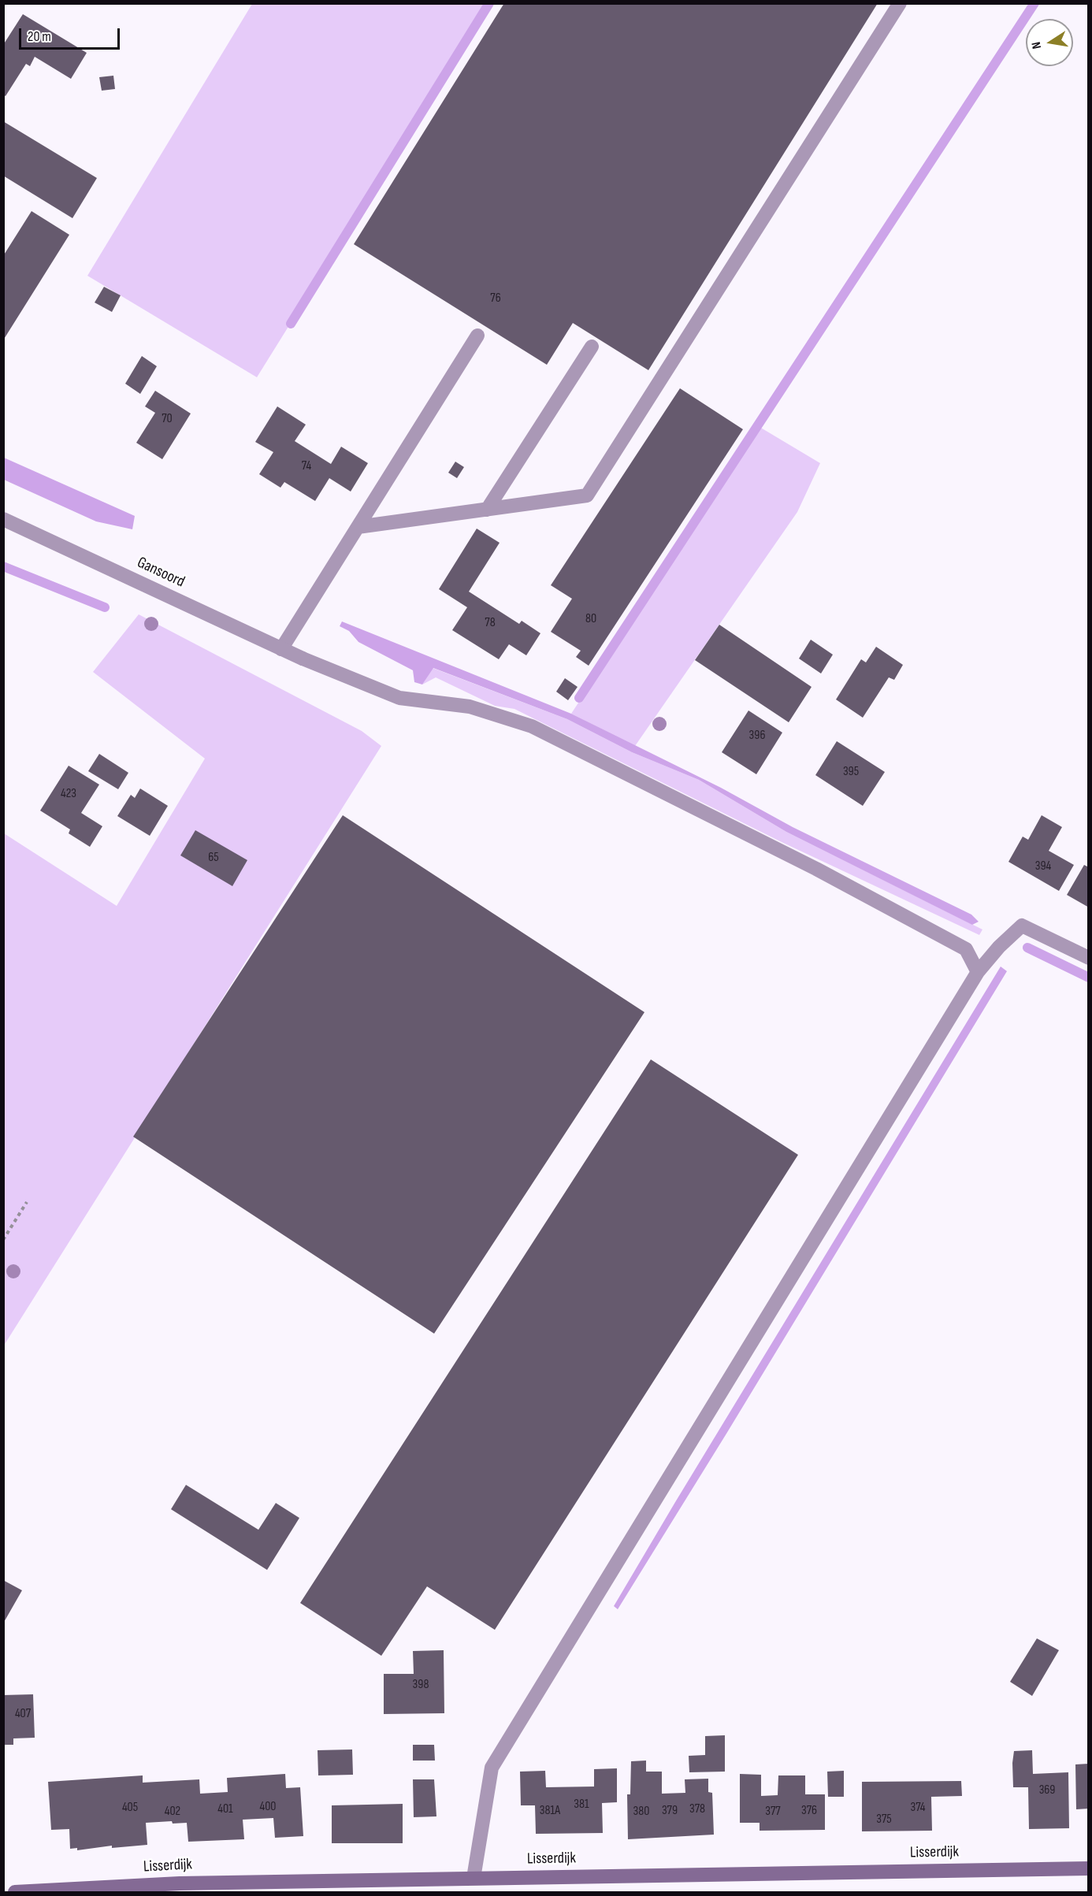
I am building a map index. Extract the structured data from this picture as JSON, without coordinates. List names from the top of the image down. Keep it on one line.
{"streets":{"street":["Gansoord","Lisserdijk"]},"house_numbers":["76","70","74","80","78","396","395","423","65","394","398","407","369","381","400","405","374","401","378","381A","379","376","402","380","377","375"],"scale_bar":"20 m","north":"left"}
